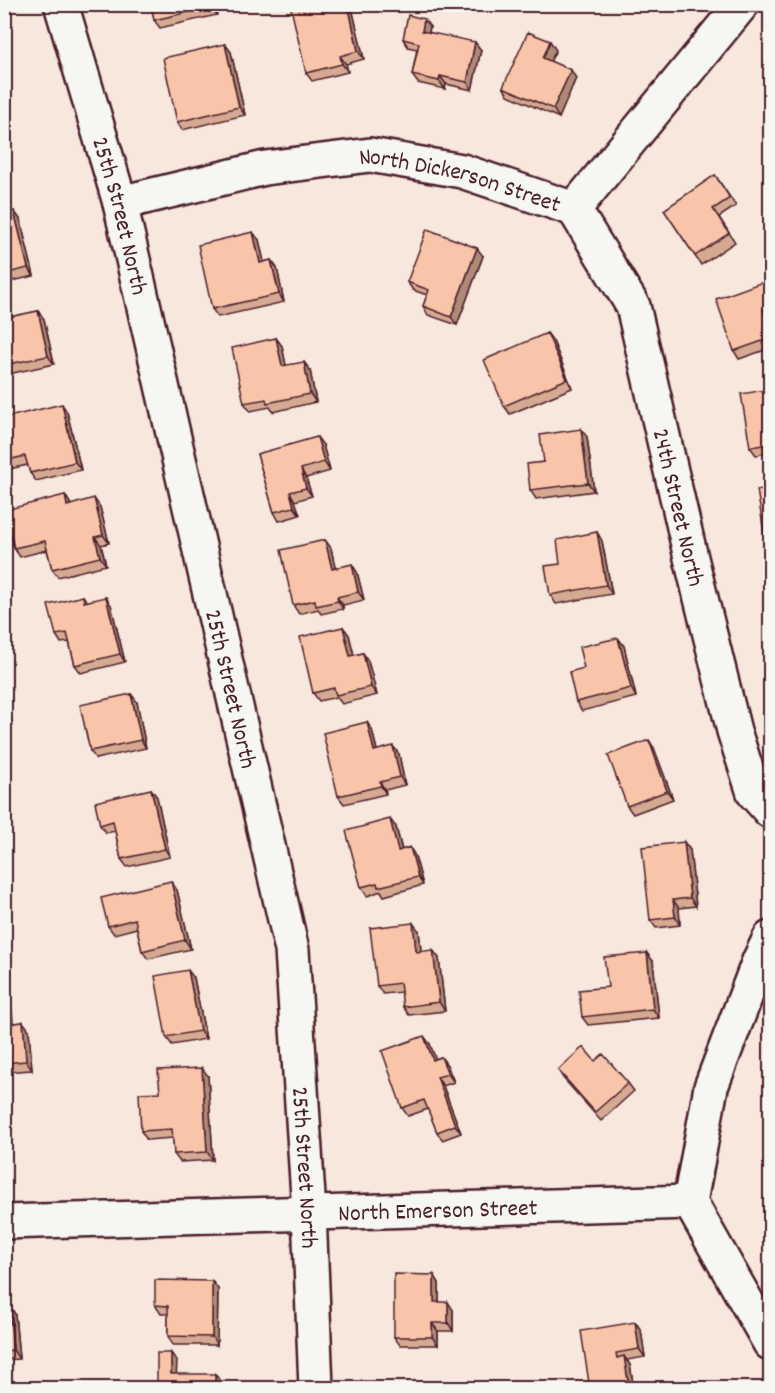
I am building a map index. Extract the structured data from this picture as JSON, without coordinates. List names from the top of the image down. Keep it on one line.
{"streets":{"street":["North Dickerson Street","25th Street North","24th Street North","North Emerson Street"]},"crossings":[["North Dickerson Street","25th Street North"],["North Dickerson Street","24th Street North"],["25th Street North","North Emerson Street"]]}
